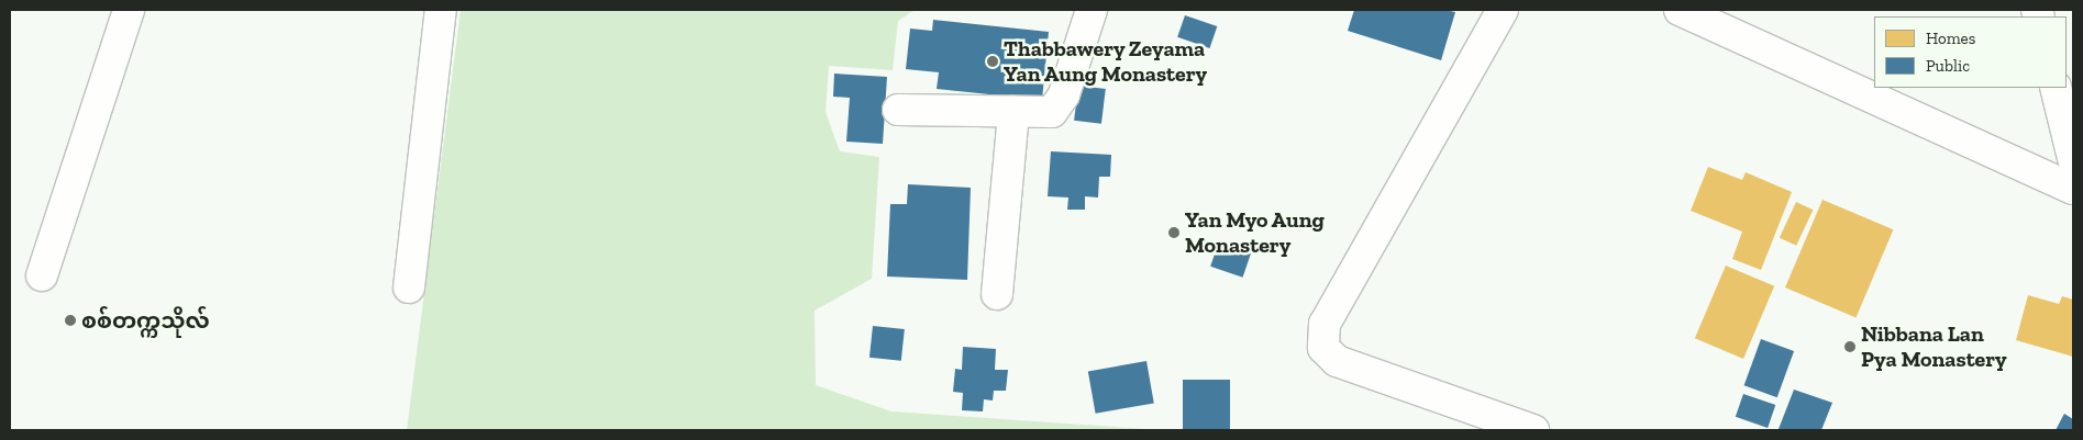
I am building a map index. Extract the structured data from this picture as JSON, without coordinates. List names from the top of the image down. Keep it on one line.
{"places":["Thabbawery Zeyama Yan Aung Monastery","Yan Myo Aung Monastery","စစ်‌တက္ကသိုလ်","Nibbana Lan Pya Monastery"],"legend":["Homes","Public"]}
